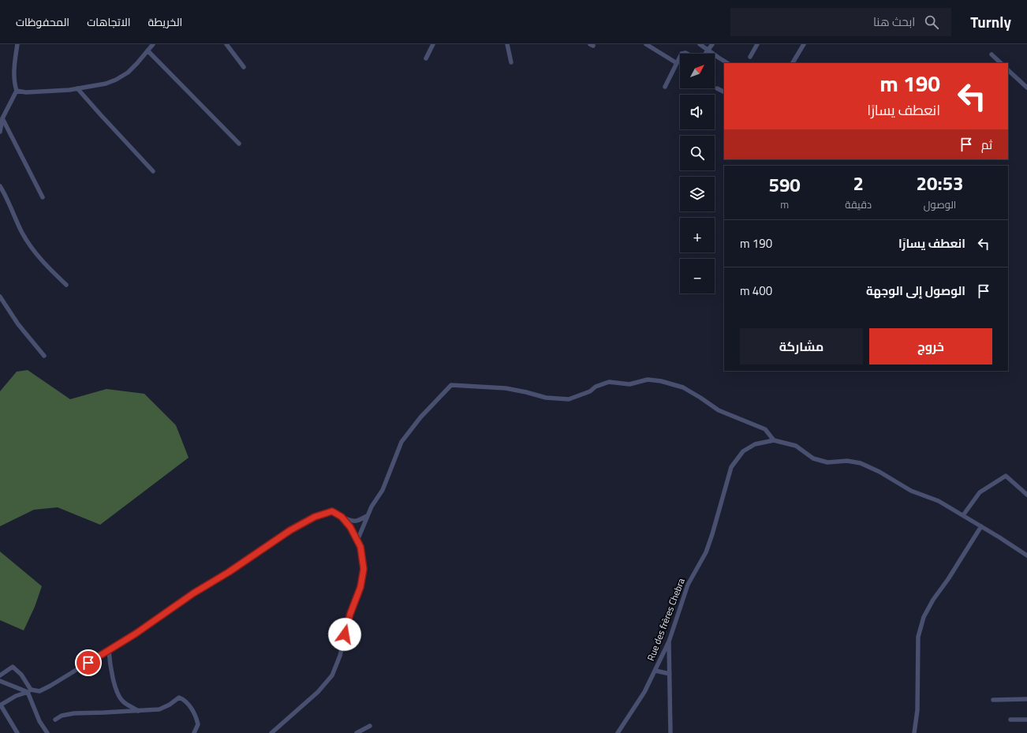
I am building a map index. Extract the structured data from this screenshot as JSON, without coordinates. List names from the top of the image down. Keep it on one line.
{"streets":{"street":["Rue des frères Chebra"]},"north":"top right","page":{"header":"Turnly","search":"ابحث هنا","nav":["الخريطة","الاتجاهات","المحفوظات"],"map_buttons":["+","−"],"turn":["190 m","انعطف يسارًا"],"then":"ثم","eta":["20:53","الوصول","2","دقيقة","590","m"],"list":[{"name":"انعطف يسارًا","value":"190 m"},{"name":"الوصول إلى الوجهة","value":"400 m"}],"buttons":["خروج","مشاركة"]}}
